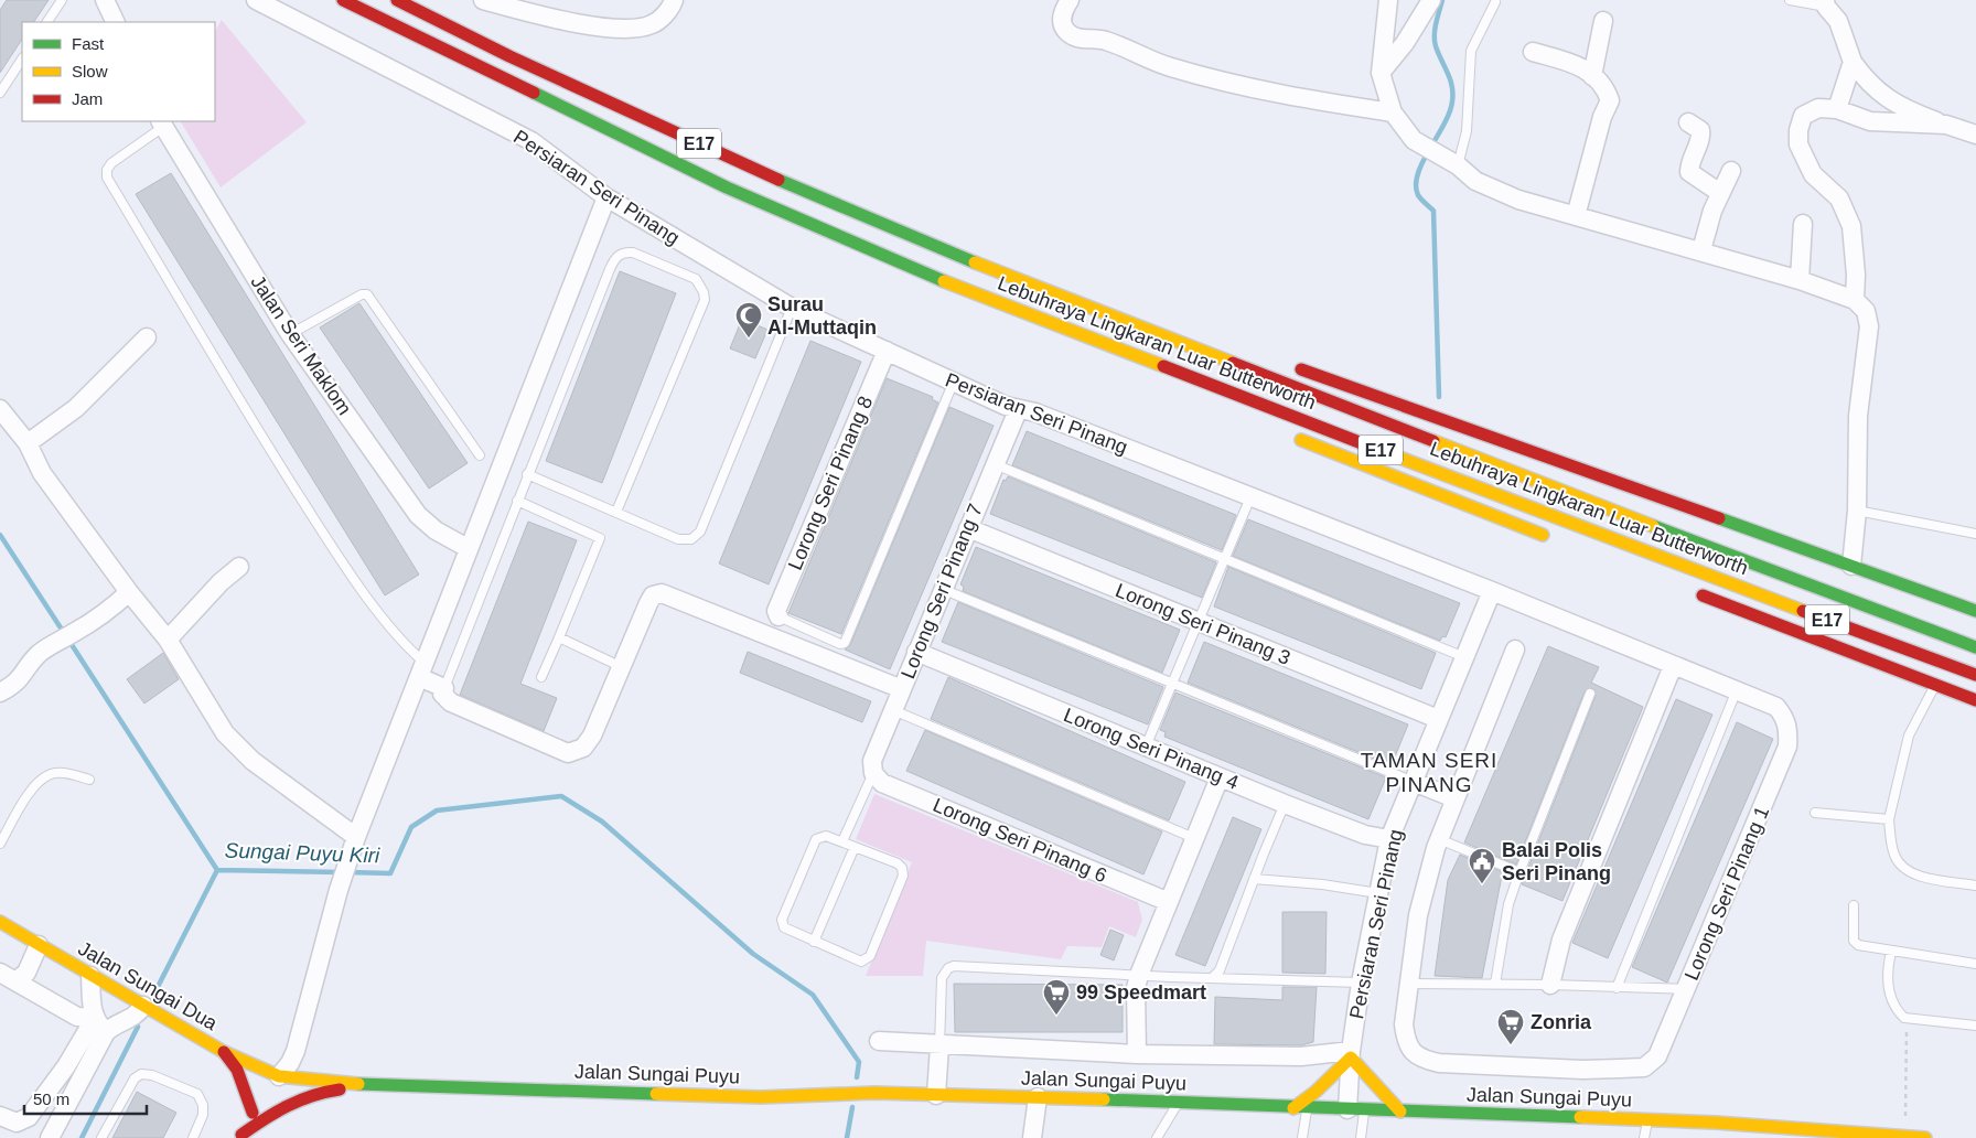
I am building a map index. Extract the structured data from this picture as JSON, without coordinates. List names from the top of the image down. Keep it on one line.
{"streets":{"main road":["E17","Lebuhraya Lingkaran Luar Butterworth","Jalan Sungai Dua","Jalan Sungai Puyu"],"street":["Persiaran Seri Pinang","Jalan Seri Maklom","Lorong Seri Pinang 8","Lorong Seri Pinang 7","Lorong Seri Pinang 3","Lorong Seri Pinang 4","Lorong Seri Pinang 6","Lorong Seri Pinang 1"]},"crossings":[["Persiaran Seri Pinang","Lorong Seri Pinang 8"],["Persiaran Seri Pinang","Lorong Seri Pinang 7"],["Persiaran Seri Pinang","Lorong Seri Pinang 3"],["Persiaran Seri Pinang","Lorong Seri Pinang 4"],["Persiaran Seri Pinang","Lorong Seri Pinang 1"],["Persiaran Seri Pinang","Jalan Sungai Puyu"],["Lorong Seri Pinang 7","Lorong Seri Pinang 3"],["Lorong Seri Pinang 7","Lorong Seri Pinang 4"],["Lorong Seri Pinang 7","Lorong Seri Pinang 6"],["Jalan Sungai Dua","Jalan Sungai Puyu"]],"districts":["TAMAN SERI PINANG"],"water":["Sungai Puyu Kiri"],"places":{"mosque":["Surau Al-Muttaqin"],"public building":["Balai Polis Seri Pinang"],"supermarket":["99 Speedmart","Zonria"]},"legend":["Fast","Slow","Jam"],"scale_bar":"50 m"}
